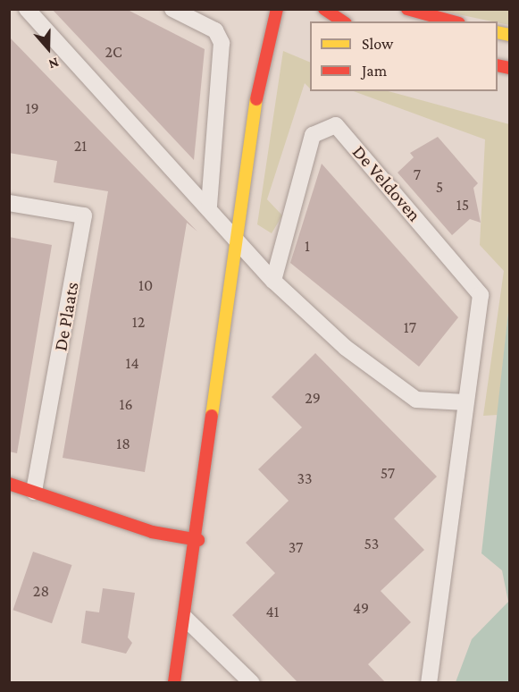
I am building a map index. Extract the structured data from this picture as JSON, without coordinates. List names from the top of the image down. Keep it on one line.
{"streets":{"lane":["De Veldoven","De Plaats"]},"house_numbers":["2C","19","21","7","5","15","1","10","12","17","14","29","16","18","57","33","53","37","28","49","41"],"legend":["Slow","Jam"],"north":"bottom"}
